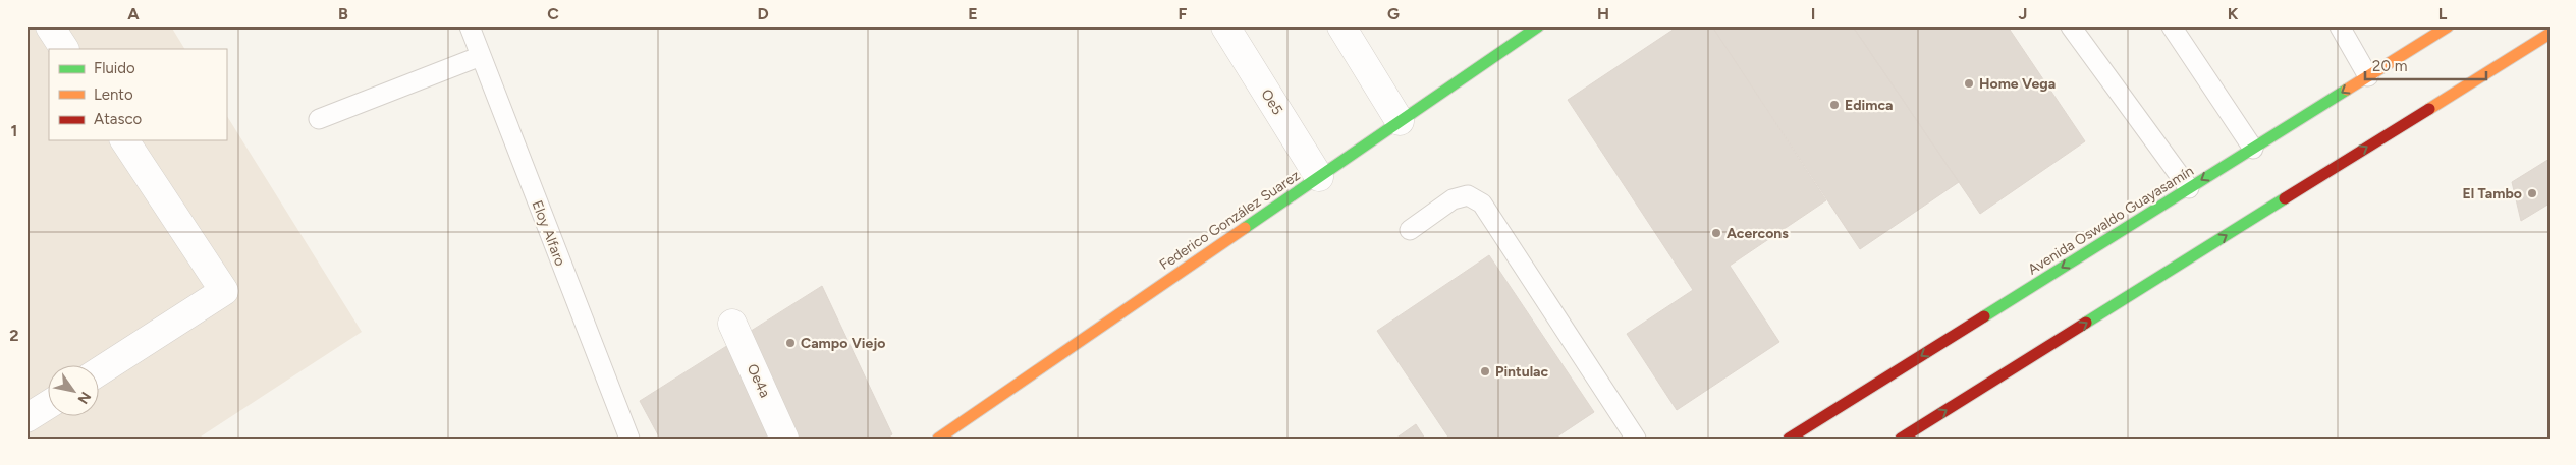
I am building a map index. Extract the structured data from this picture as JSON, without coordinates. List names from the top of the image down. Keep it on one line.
{"streets":{"main road":["Federico González Suarez","Avenida Oswaldo Guayasamín"],"street":["Oe5","Oe4a"],"lane":["Eloy Alfaro"]},"crossings":[["Oe5","Federico González Suarez"]],"places":["Home Vega","Edimca","El Tambo","Acercons","Campo Viejo","Pintulac"],"legend":["Fluido","Lento","Atasco"],"scale_bar":"20 m","north":"bottom right","grid":{"columns":["A","B","C","D","E","F","G","H","I","J","K","L"],"rows":["1","2"]}}
